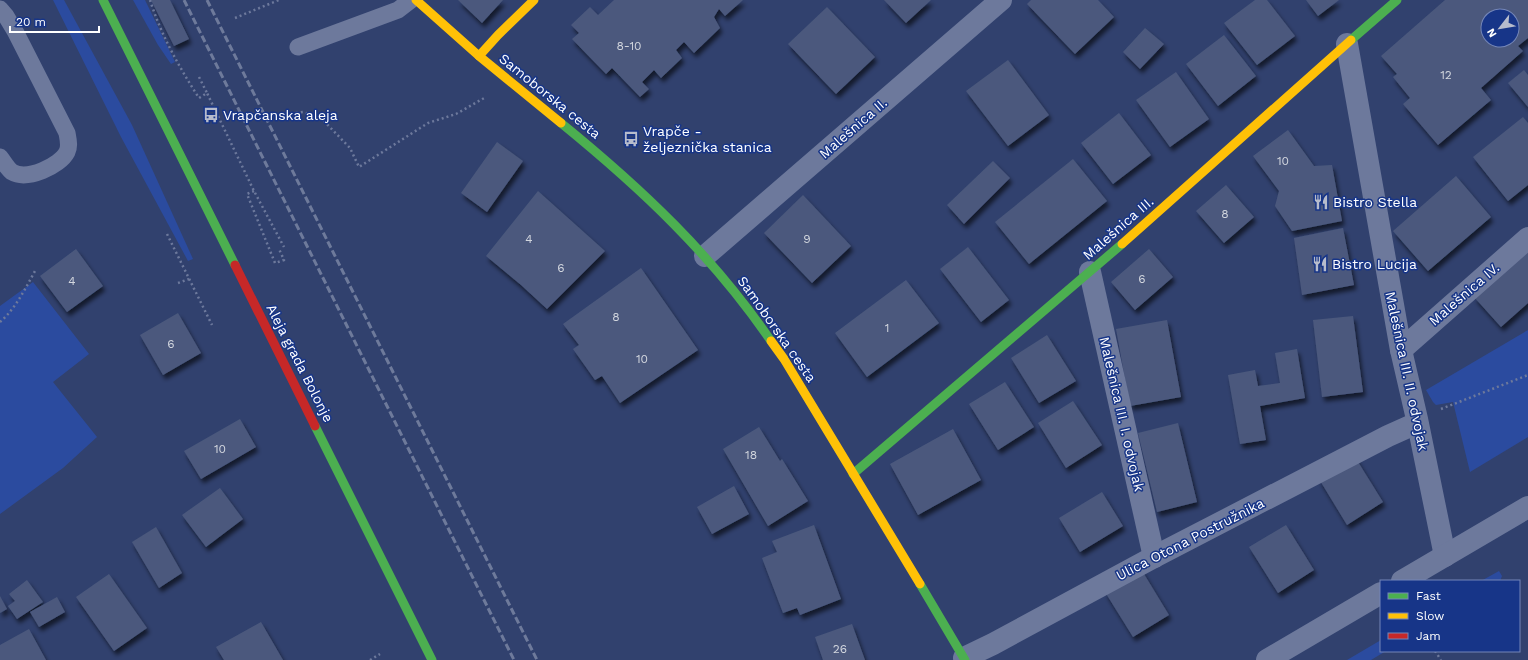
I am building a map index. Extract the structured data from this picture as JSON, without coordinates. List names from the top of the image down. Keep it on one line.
{"streets":{"street":["Samoborska cesta","Malešnica II.","Malešnica III.","Malešnica IV.","Aleja grada Bolonje","Malešnica III. II. odvojak","Malešnica III. I. odvojak","Ulica Otona Postružnika"]},"crossings":[["Samoborska cesta","Malešnica II."],["Samoborska cesta","Malešnica III."],["Samoborska cesta","Ulica Otona Postružnika"],["Malešnica III.","Malešnica III. II. odvojak"],["Malešnica III.","Malešnica III. I. odvojak"],["Malešnica IV.","Malešnica III. II. odvojak"],["Malešnica III. II. odvojak","Ulica Otona Postružnika"],["Malešnica III. I. odvojak","Ulica Otona Postružnika"]],"places":{"bus stop":["Vrapčanska aleja","Vrapče - željeznička stanica"],"restaurant":["Bistro Stella","Bistro Lucija"]},"house_numbers":["8-10","12","10","8","4","9","6","6","4","8","1","6","10","10","18","26"],"legend":["Fast","Slow","Jam"],"scale_bar":"20 m","north":"bottom left"}
